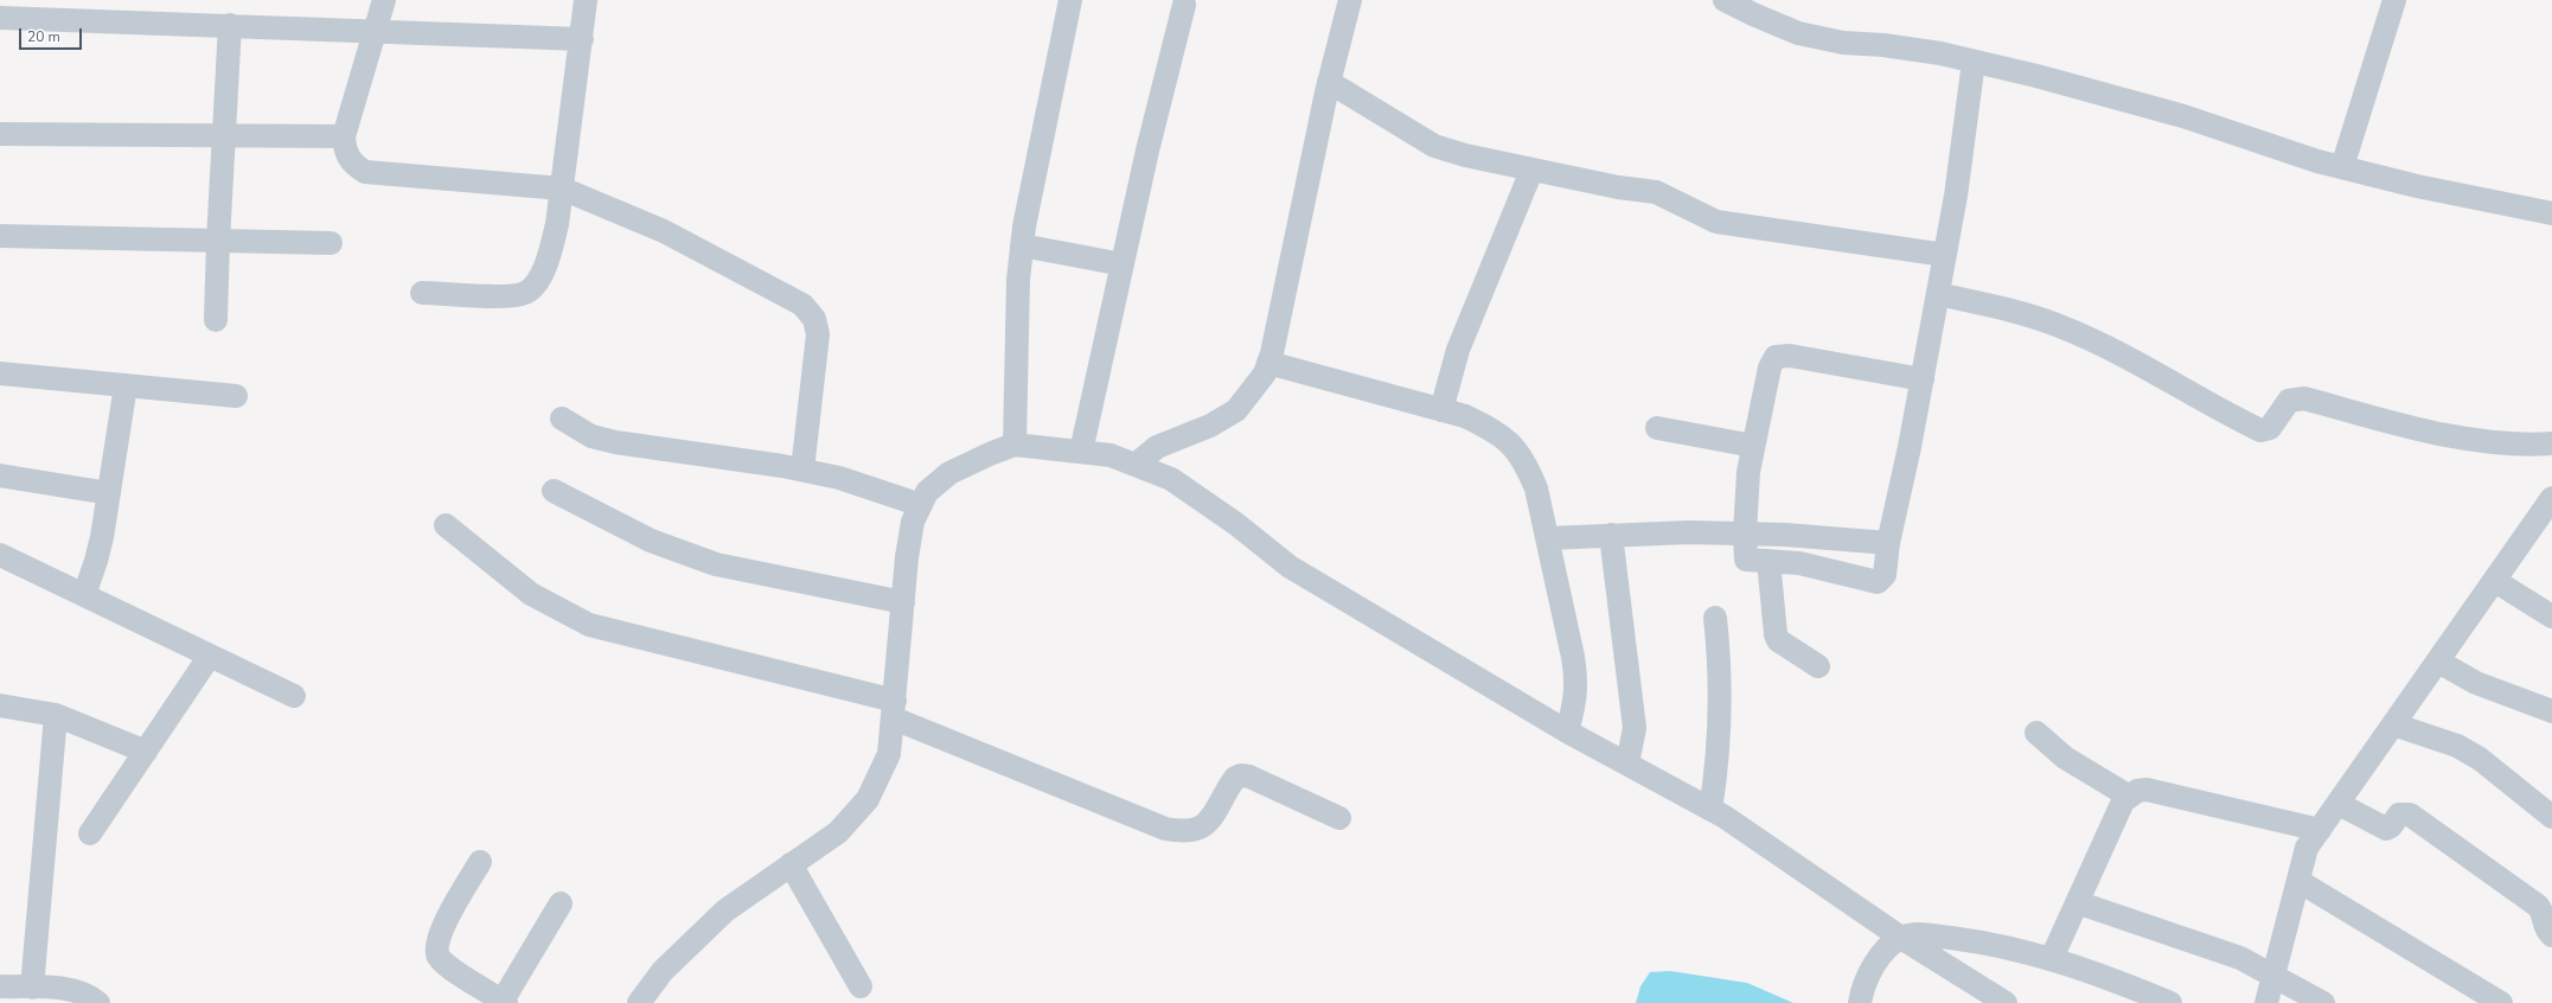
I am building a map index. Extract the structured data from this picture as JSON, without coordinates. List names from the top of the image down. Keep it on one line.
{"scale_bar":"20 m"}
